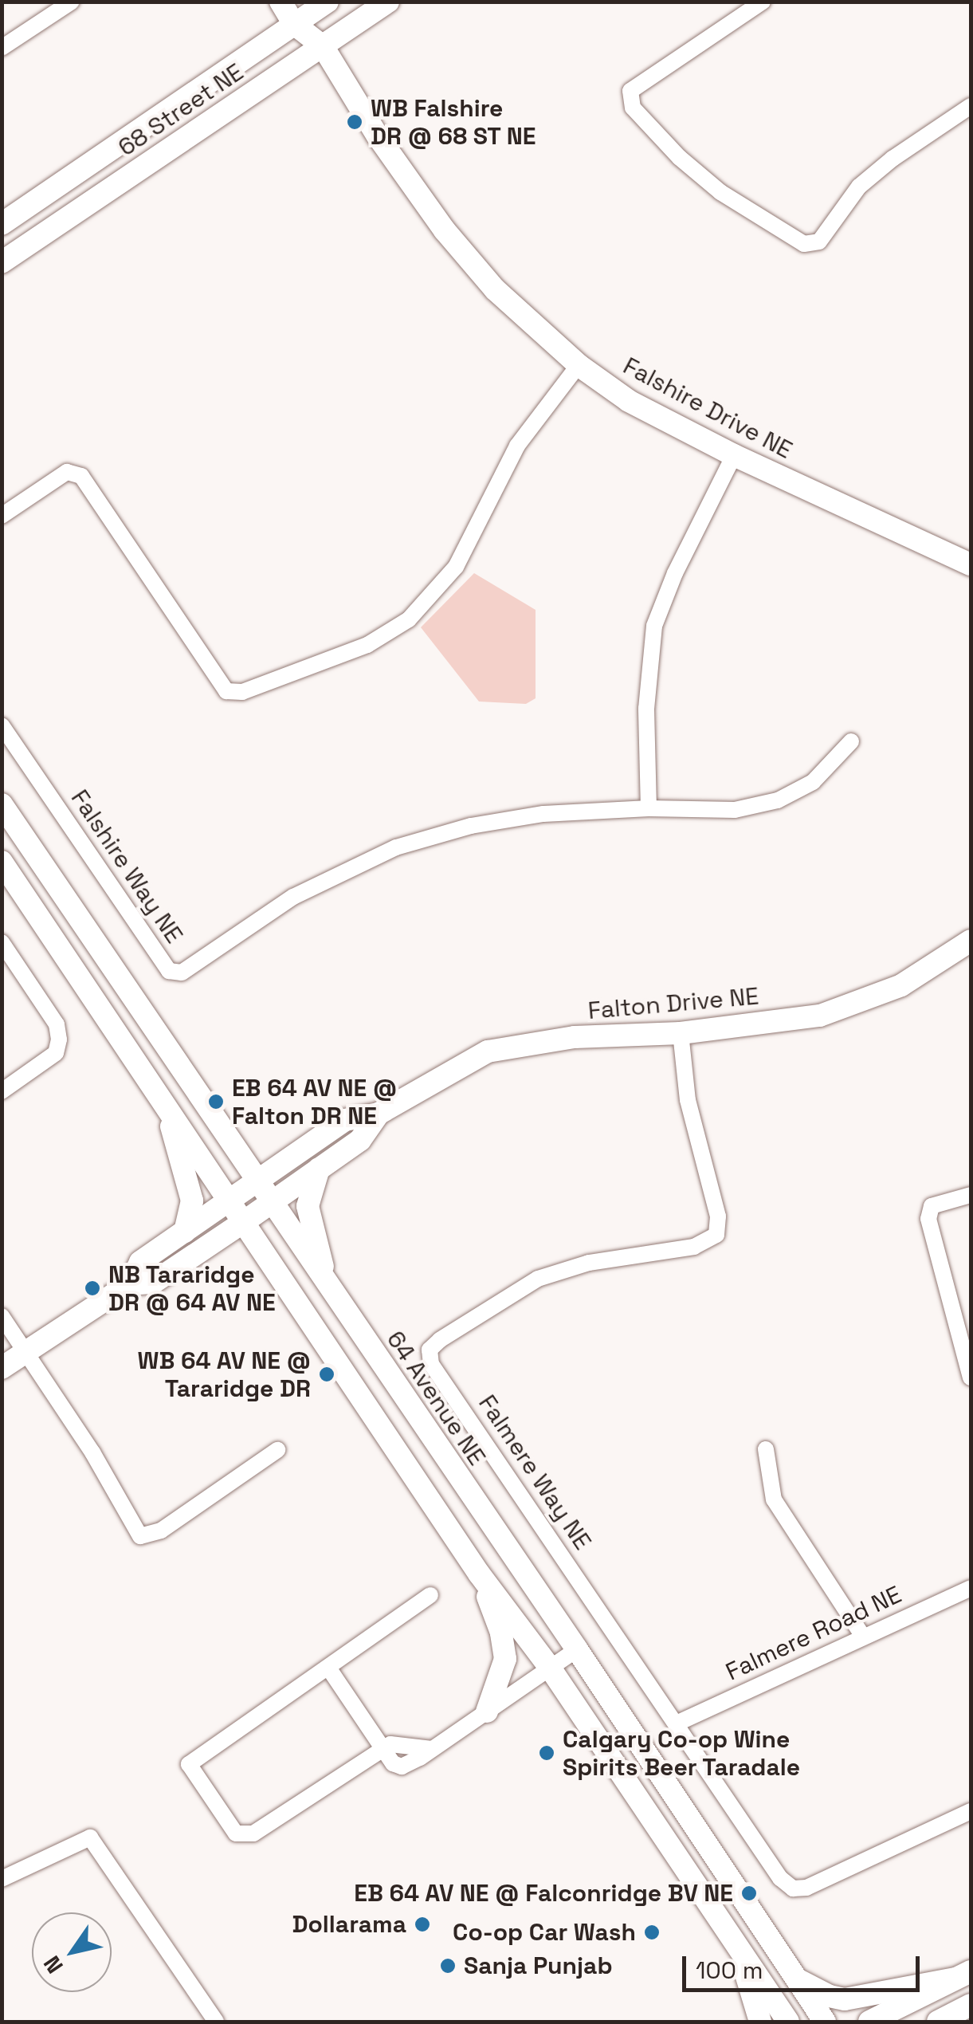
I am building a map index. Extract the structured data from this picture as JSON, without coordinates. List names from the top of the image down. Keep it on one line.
{"streets":{"main road":["68 Street NE","Falshire Drive NE","Falton Drive NE","64 Avenue NE"],"street":["Falshire Way NE","Falmere Way NE","Falmere Road NE"]},"crossings":[["68 Street NE","Falshire Drive NE"],["Falton Drive NE","64 Avenue NE"],["Falton Drive NE","Falmere Way NE"],["Falmere Way NE","Falmere Road NE"]],"places":["WB Falshire DR @ 68 ST NE","EB 64 AV NE @ Falton DR NE","NB Tararidge DR @ 64 AV NE","WB 64 AV NE @ Tararidge DR","Calgary Co-op Wine Spirits Beer Taradale","EB 64 AV NE @ Falconridge BV NE","Dollarama","Co-op Car Wash","Sanja Punjab"],"scale_bar":"100 m","north":"bottom left"}
